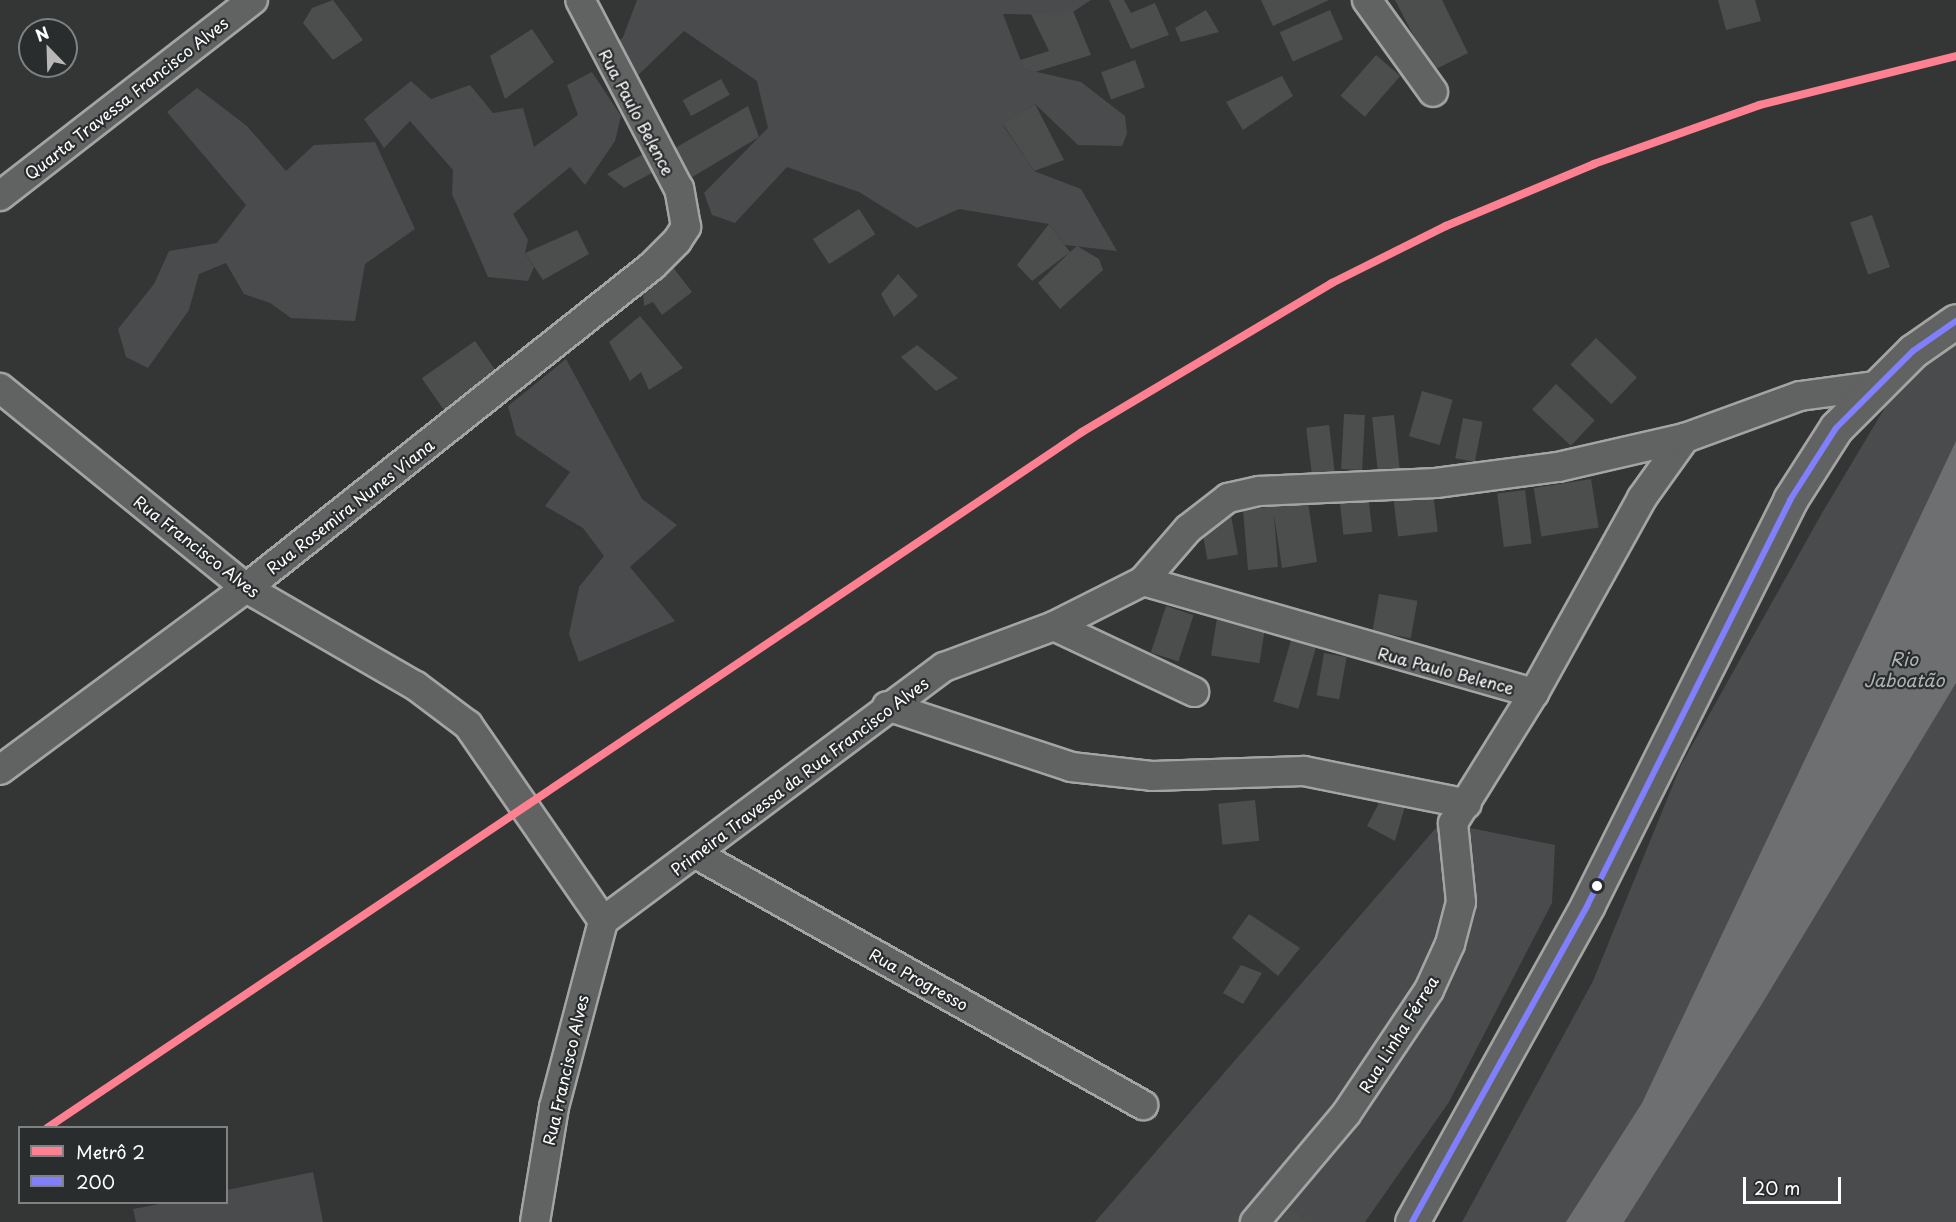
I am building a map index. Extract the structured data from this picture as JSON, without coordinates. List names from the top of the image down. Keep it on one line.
{"streets":{"street":["Quarta Travessa Francisco Alves","Rua Paulo Belence","Rua Rosemira Nunes Viana","Rua Francisco Alves","Primeira Travessa da Rua Francisco Alves","Rua Progresso","Rua Linha Férrea"]},"crossings":[["Rua Paulo Belence","Rua Rosemira Nunes Viana"],["Rua Paulo Belence","Primeira Travessa da Rua Francisco Alves"],["Rua Paulo Belence","Rua Linha Férrea"],["Rua Rosemira Nunes Viana","Rua Francisco Alves"],["Rua Francisco Alves","Primeira Travessa da Rua Francisco Alves"],["Primeira Travessa da Rua Francisco Alves","Rua Progresso"]],"water":["Rio Jaboatão"],"lines":["metro line 2","transit line 200"],"legend":["Metrô 2","200"],"scale_bar":"20 m","north":"top left"}
